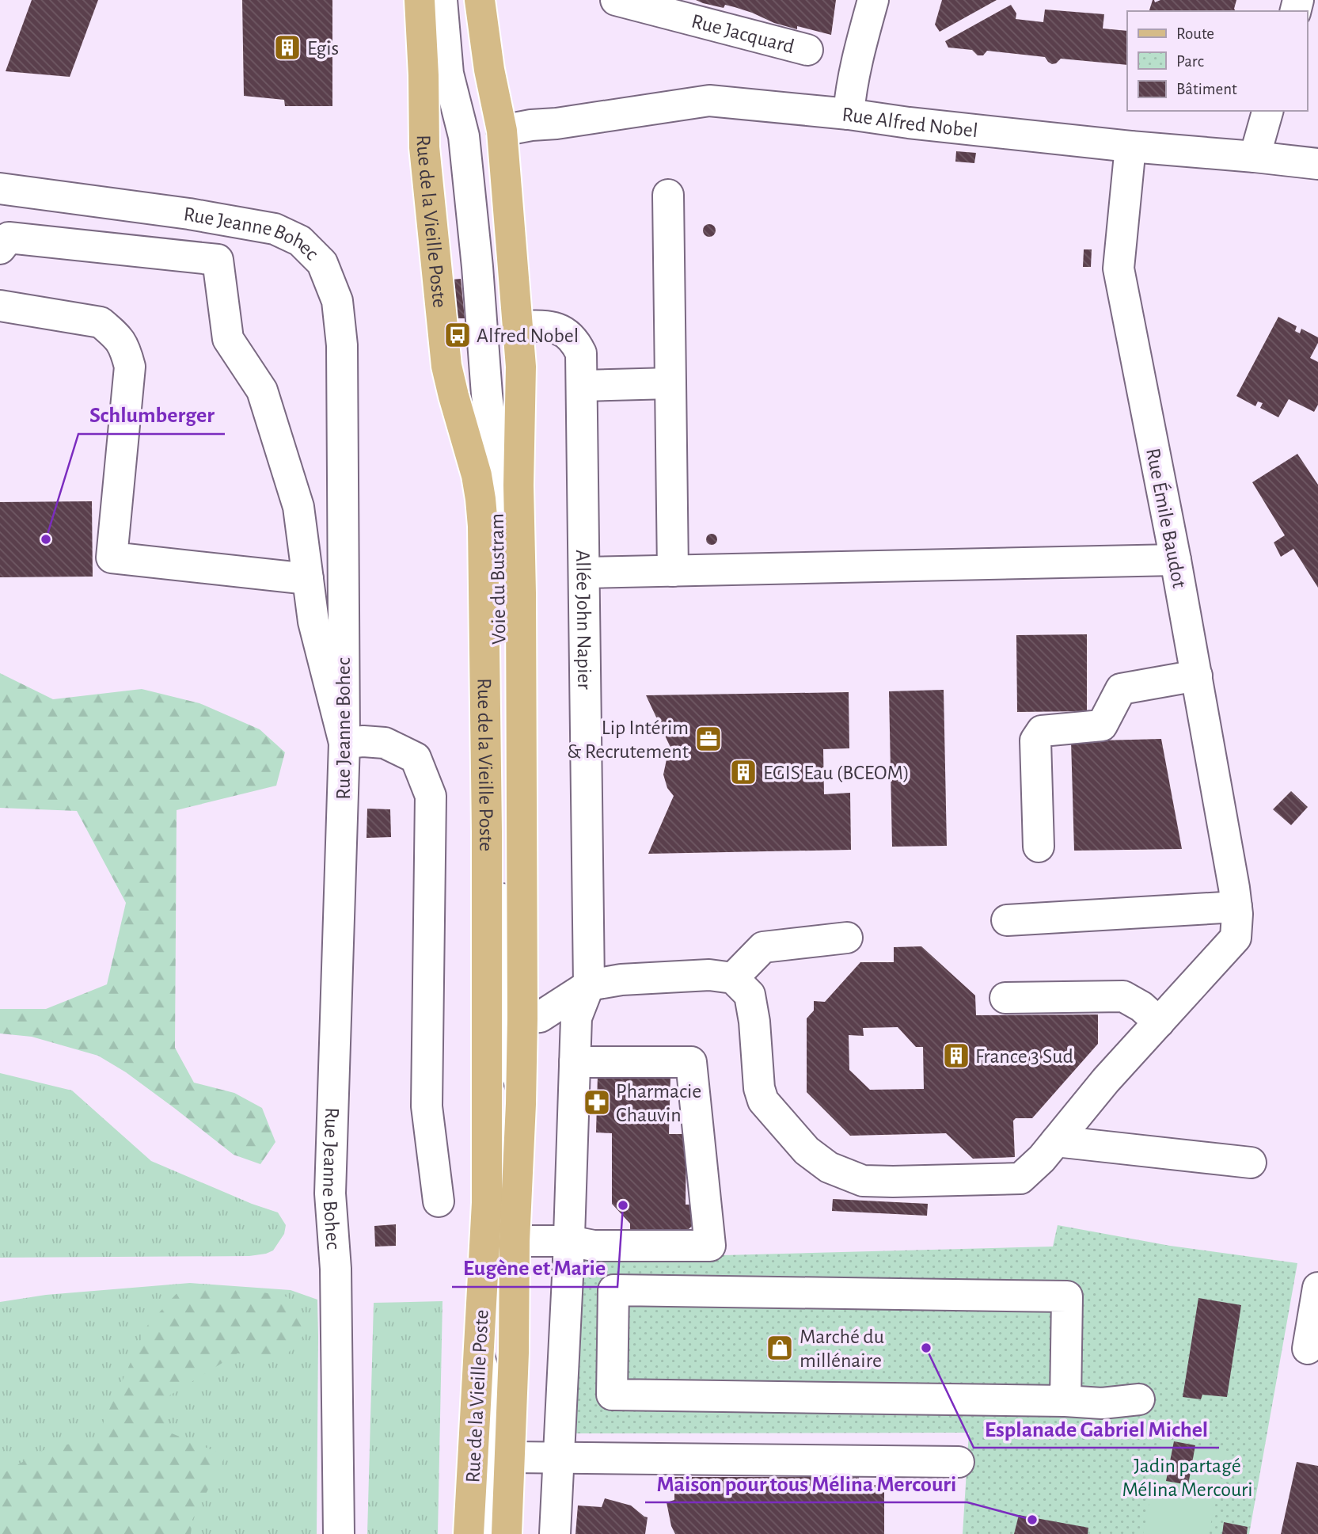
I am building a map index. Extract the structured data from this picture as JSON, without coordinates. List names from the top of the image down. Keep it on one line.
{"streets":{"main road":["Rue de la Vieille Poste"],"street":["Rue Jacquard","Rue Alfred Nobel","Rue Jeanne Bohec","Rue Émile Baudot","Voie du Bustram","Allée John Napier"]},"crossings":[["Rue Alfred Nobel","Rue de la Vieille Poste"],["Rue Alfred Nobel","Rue Émile Baudot"],["Rue de la Vieille Poste","Voie du Bustram"],["Rue de la Vieille Poste","Allée John Napier"]],"parks":["Jadin partagé Mélina Mercouri"],"places":{"building":["Egis","EGIS Eau (BCEOM)","France 3 Sud"],"bus stop":["Alfred Nobel"],"other":["Schlumberger","Eugène et Marie","Esplanade Gabriel Michel","Maison pour tous Mélina Mercouri"],"office":["Lip Intérim & Recrutement"],"pharmacy":["Pharmacie Chauvin"],"shop":["Marché du millénaire"]},"legend":["Route","Parc","Bâtiment"]}
